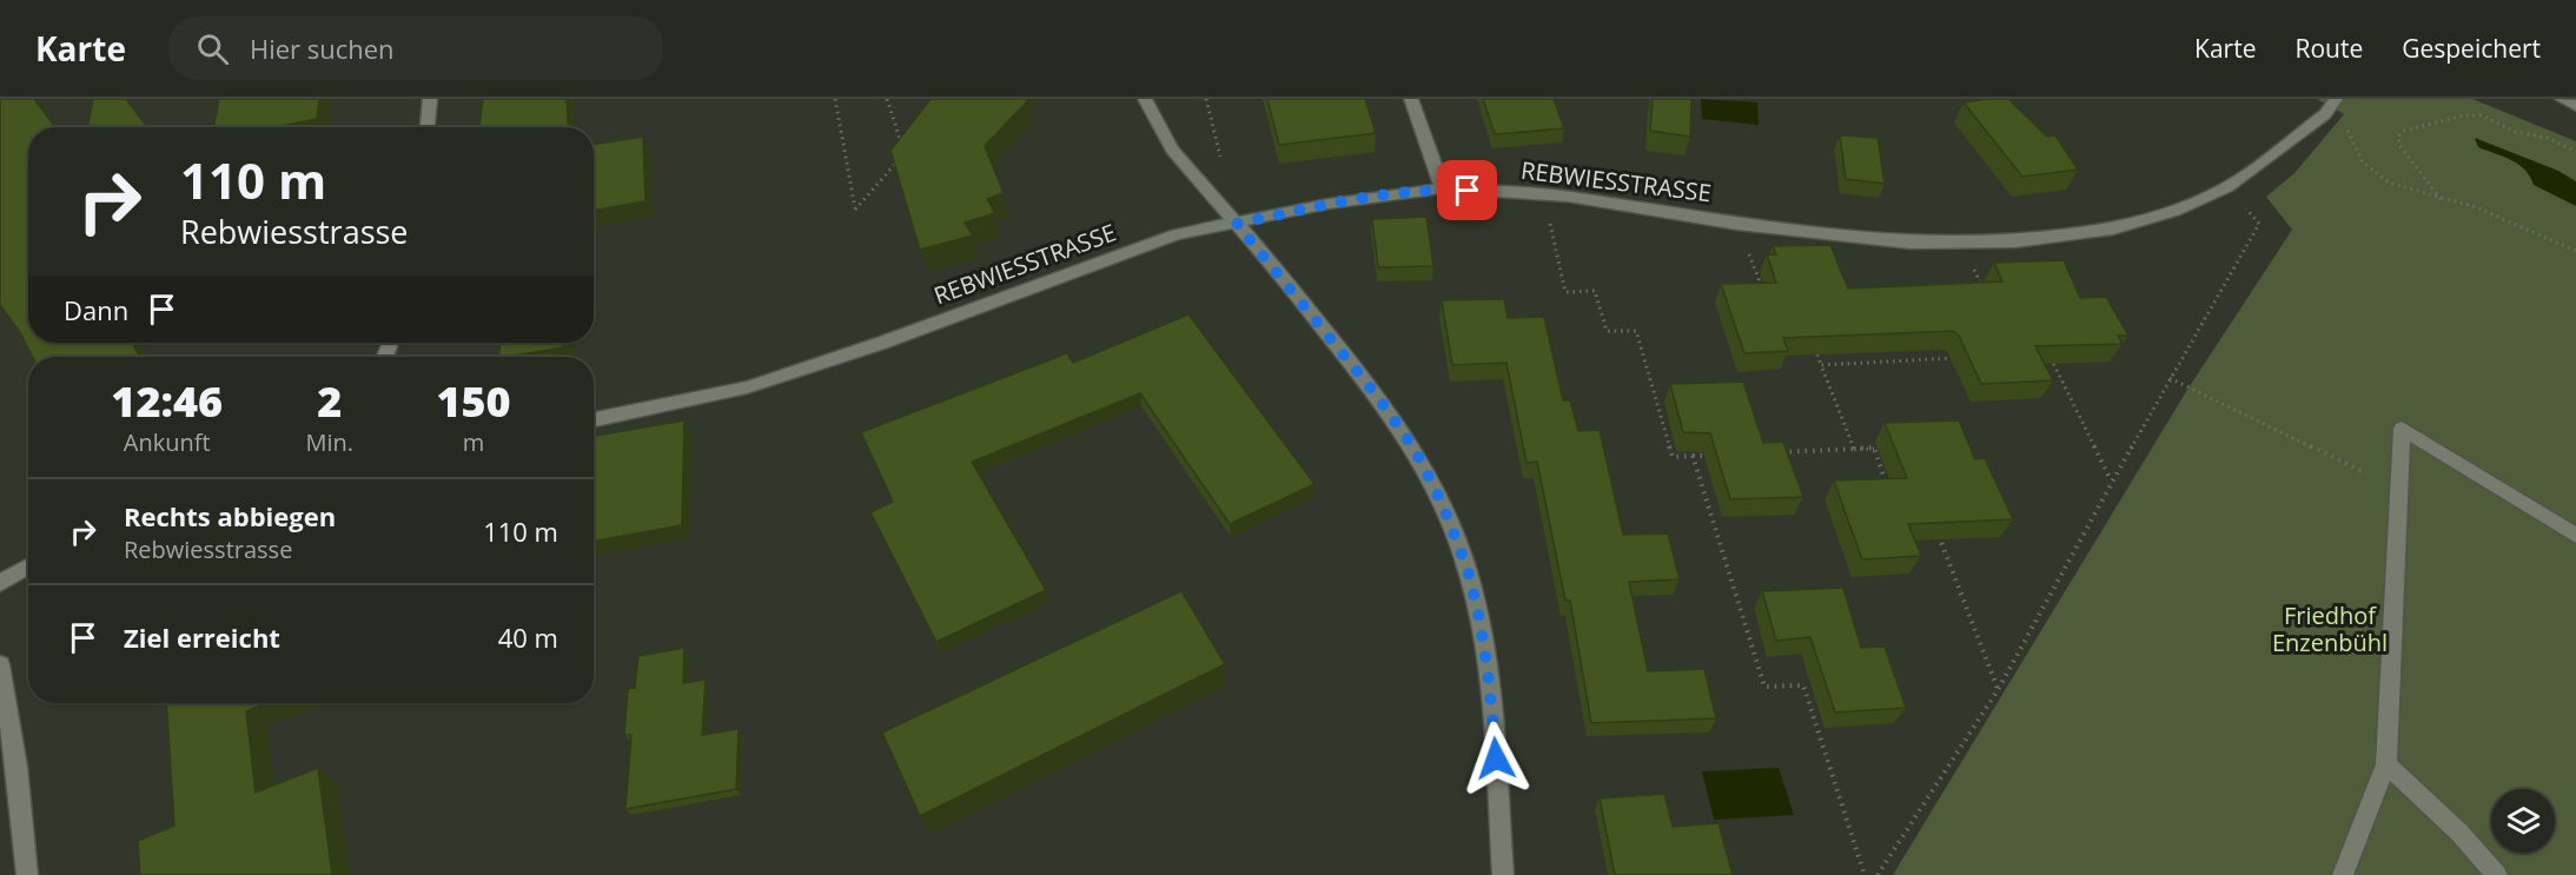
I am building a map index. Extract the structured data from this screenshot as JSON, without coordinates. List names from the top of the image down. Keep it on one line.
{"streets":{"street":["REBWIESSTRASSE"]},"parks":["Friedhof Enzenbühl"],"page":{"header":"Karte","search":"Hier suchen","nav":["Karte","Route","Gespeichert"],"turn":["110 m","Rebwiesstrasse"],"then":"Dann","eta":["12:46","Ankunft","2","Min.","150","m"],"list":[{"name":"Rechts abbiegen","note":"Rebwiesstrasse","value":"110 m"},{"name":"Ziel erreicht","value":"40 m"}]}}
